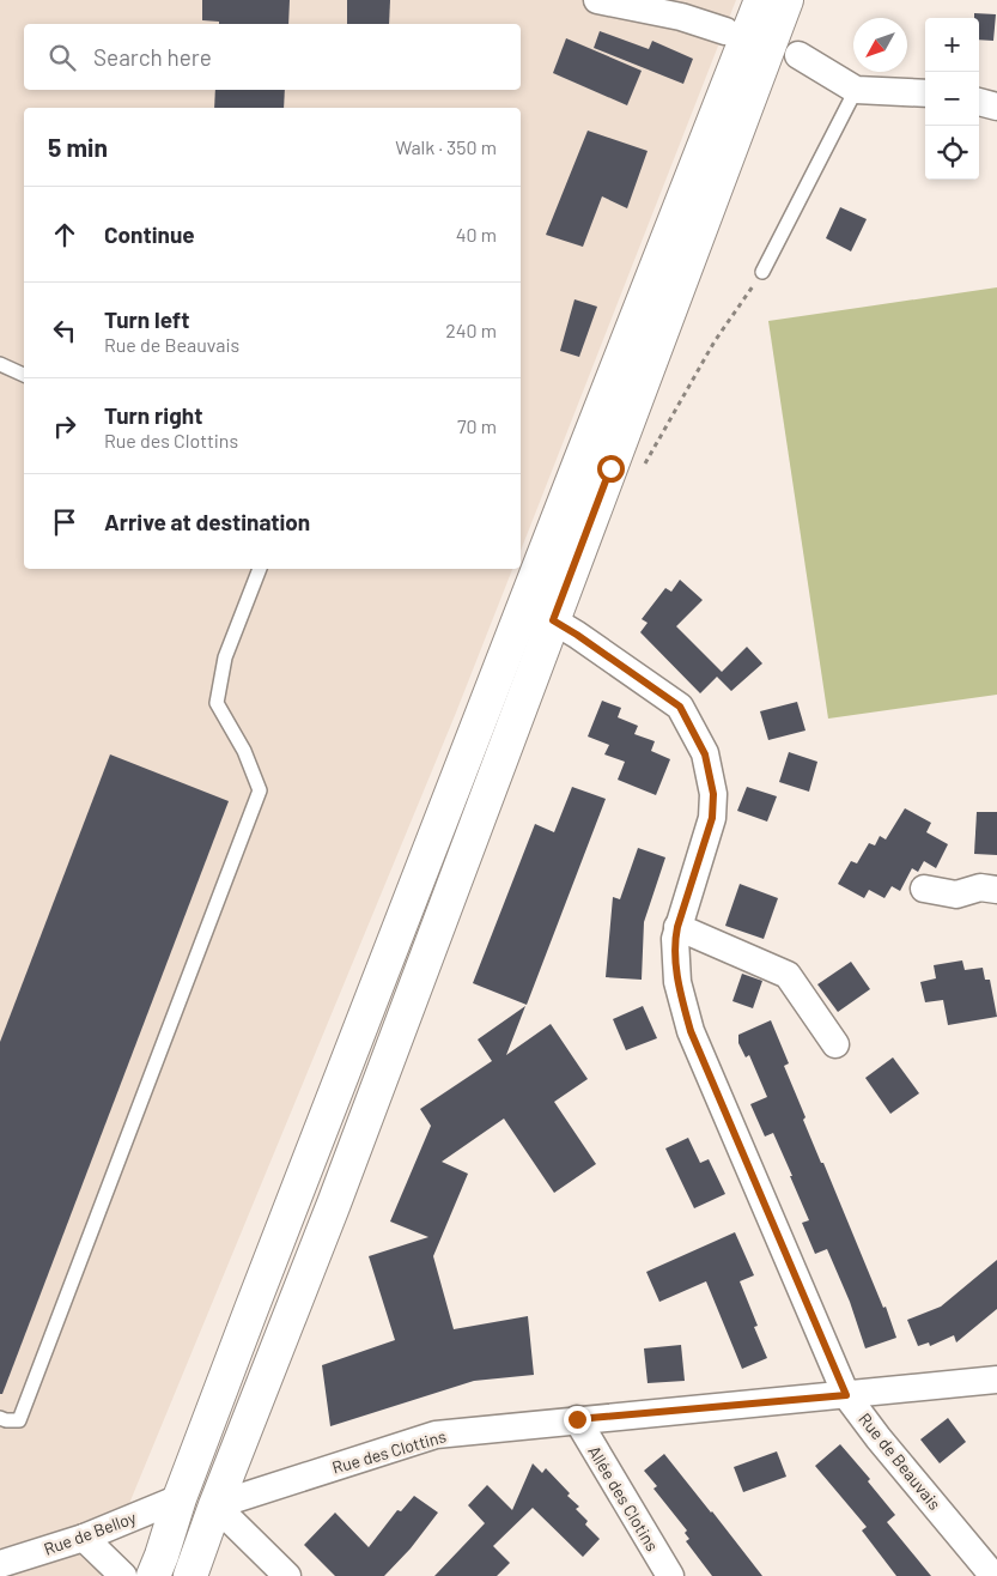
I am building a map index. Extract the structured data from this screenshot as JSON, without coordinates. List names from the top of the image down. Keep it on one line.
{"streets":{"street":["Rue des Clottins","Rue de Beauvais","Allée des Clotins","Rue de Belloy"]},"crossings":[["Rue des Clottins","Rue de Beauvais"],["Rue des Clottins","Allée des Clotins"]],"north":"bottom left","page":{"map_buttons":["+","−"],"search":"Search here","heading":["5 min","Walk · 350 m"],"list":[["Continue","40 m"],["Turn left","Rue de Beauvais","240 m"],["Turn right","Rue des Clottins","70 m"],"Arrive at destination"]}}
